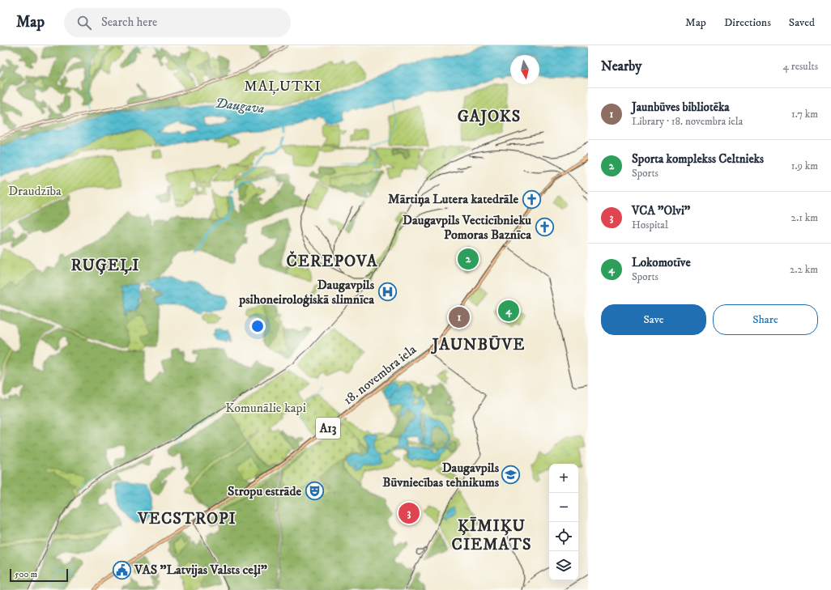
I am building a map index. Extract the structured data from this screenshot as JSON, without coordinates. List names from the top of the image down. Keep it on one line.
{"streets":{"main road":["18. novembra iela","A13"]},"districts":["MAĻUTKI","GAJOKS","ČEREPOVA","RUĢEĻI","JAUNBŪVE","VECSTROPI","ĶĪMIĶU CIEMATS"],"water":["Daugava"],"parks":["Draudzība","Komunālie kapi"],"places":{"church":["Mārtiņa Lutera katedrāle","Daugavpils Vecticībnieku Pomoras Baznīca"],"hospital":["Daugavpils psihoneiroloģiskā slimnīca"],"school or university":["Daugavpils Būvniecības tehnikums"],"theatre":["Stropu estrāde"],"public building":["VAS \"Latvijas Valsts ceļi\""]},"scale_bar":"500 m","north":"bottom","page":{"header":"Map","search":"Search here","nav":["Map","Directions","Saved"],"heading":["Nearby","4 results"],"list":[{"mark":"1","name":"Jaunbūves bibliotēka","note":"Library · 18. novembra iela","value":"1.7 km"},{"mark":"2","name":"Sporta komplekss Celtnieks","note":"Sports","value":"1.9 km"},{"mark":"3","name":"VCA \"Olvi\"","note":"Hospital","value":"2.1 km"},{"mark":"4","name":"Lokomotīve","note":"Sports","value":"2.2 km"}],"pins":["2","4","1","3"],"buttons":["Save","Share"],"map_buttons":["+","−"],"scale":"500 m"}}
